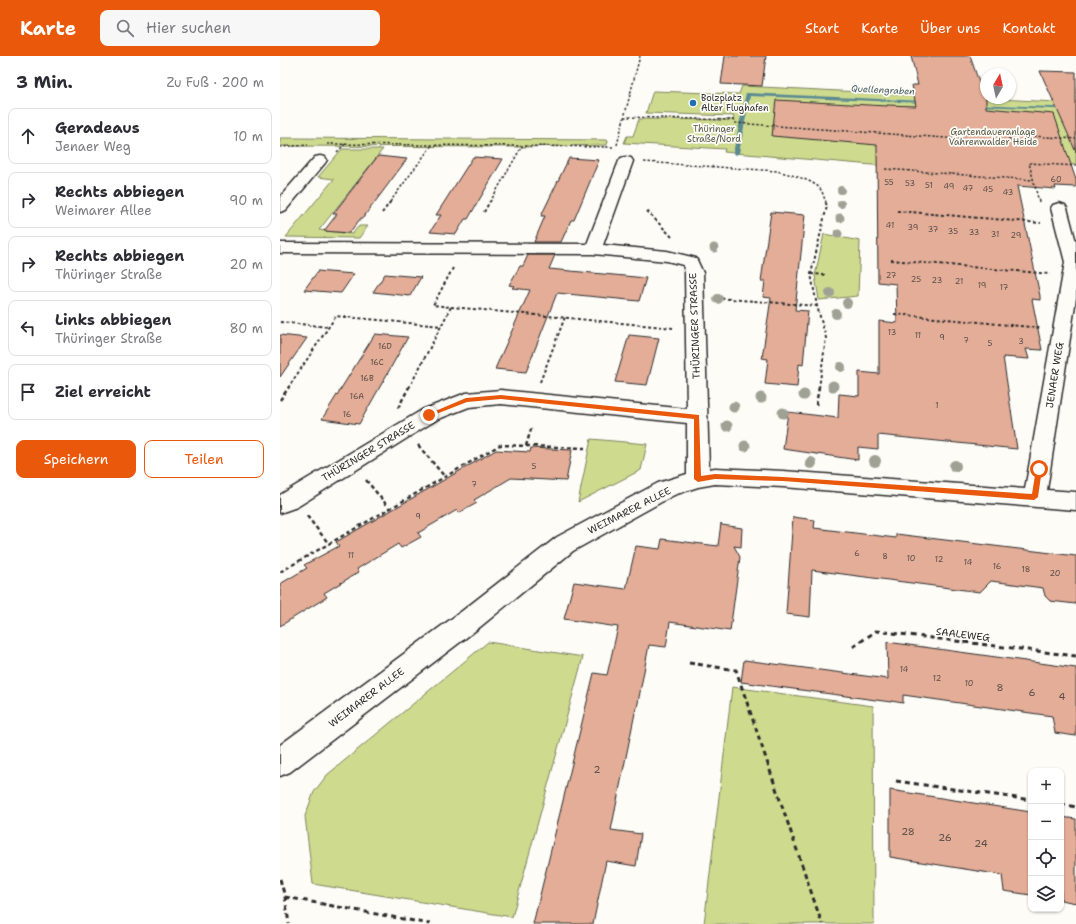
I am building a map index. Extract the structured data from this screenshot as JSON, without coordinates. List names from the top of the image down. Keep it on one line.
{"streets":{"street":["THÜRINGER STRASSE","JENAER WEG","WEIMARER ALLEE"],"path":["SAALEWEG"]},"crossings":[["THÜRINGER STRASSE","WEIMARER ALLEE"],["JENAER WEG","WEIMARER ALLEE"]],"water":["Quellengraben"],"parks":["Thüringer Straße/Nord","Gartendaueranlage Vahrenwalder Heide"],"places":["Bolzplatz Alter Flughafen"],"house_numbers":["60","55","53","51","49","47","45","43","41","39","37","35","33","31","29","27","25","23","21","19","17","13","11","9","7","3","5","16D","16C","16B","16A","1","16","5","7","9","6","11","8","10","12","14","16","18","20","14","12","10","8","6","4","2","28","26","24"],"north":"top","page":{"header":"Karte","search":"Hier suchen","nav":["Start","Karte","Über uns","Kontakt"],"heading":["3 Min.","Zu Fuß · 200 m"],"list":[["Geradeaus","Jenaer Weg","10 m"],["Rechts abbiegen","Weimarer Allee","90 m"],["Rechts abbiegen","Thüringer Straße","20 m"],["Links abbiegen","Thüringer Straße","80 m"],"Ziel erreicht"],"buttons":["Speichern","Teilen"],"map_buttons":["+","−"]}}
